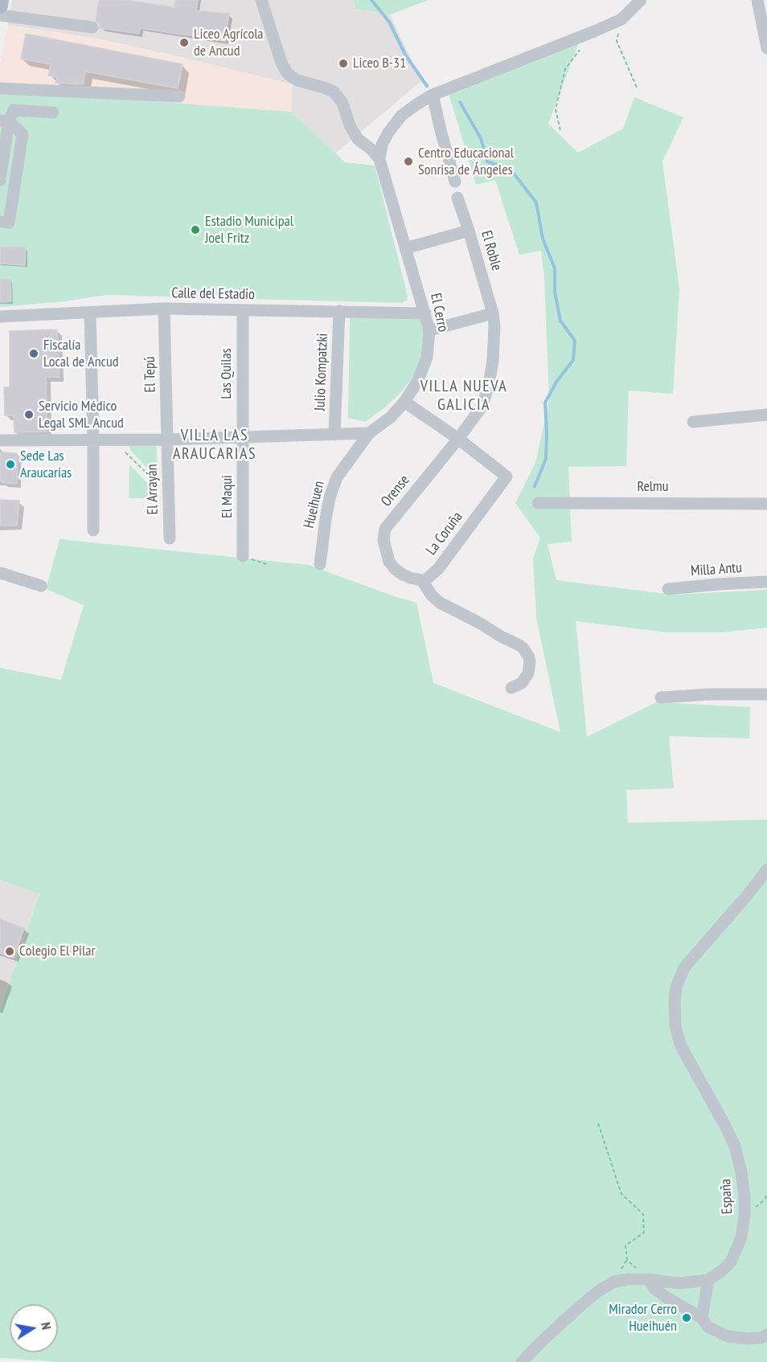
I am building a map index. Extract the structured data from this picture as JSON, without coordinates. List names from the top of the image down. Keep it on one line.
{"streets":{"street":["El Roble","Calle del Estadio","El Cerro","Julio Kompatzki","Las Quilas","El Tepú","Relmu","El Arrayán","Orense","El Maqui","Hueihuen","La Coruña","Milla Antu","España"]},"crossings":[["El Roble","Orense"],["El Roble","La Coruña"],["Calle del Estadio","El Cerro"],["Calle del Estadio","Julio Kompatzki"],["Calle del Estadio","Las Quilas"],["Calle del Estadio","El Tepú"],["El Cerro","Hueihuen"],["Las Quilas","El Maqui"],["El Tepú","El Arrayán"],["Orense","La Coruña"]],"districts":["VILLA NUEVA GALICIA","VILLA LAS ARAUCARIAS"],"places":["Liceo Agrícola de Ancud","Liceo B-31","Centro Educacional Sonrisa de Ángeles","Estadio Municipal Joel Fritz","Fiscalía Local de Ancud","Servicio Médico Legal SML Ancud","Sede Las Araucarias","Colegio El Pilar","Mirador Cerro Hueihuén"],"north":"right"}
